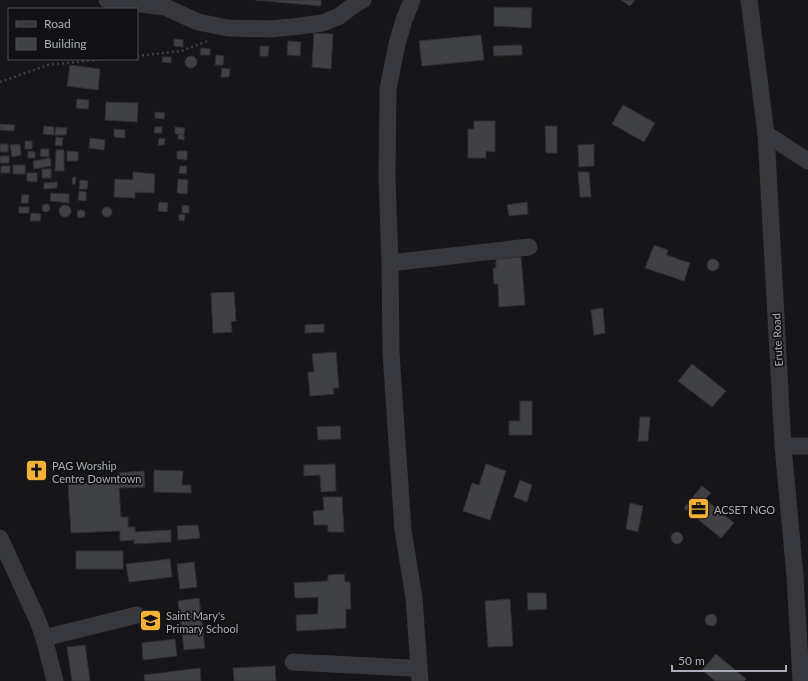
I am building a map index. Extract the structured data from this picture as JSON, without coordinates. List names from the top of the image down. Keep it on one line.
{"streets":{"street":["Erute Road"]},"places":{"church":["PAG Worship Centre Downtown"],"office":["ACSET NGO"],"school or university":["Saint Mary's Primary School"]},"legend":["Road","Building"],"scale_bar":"50 m"}
